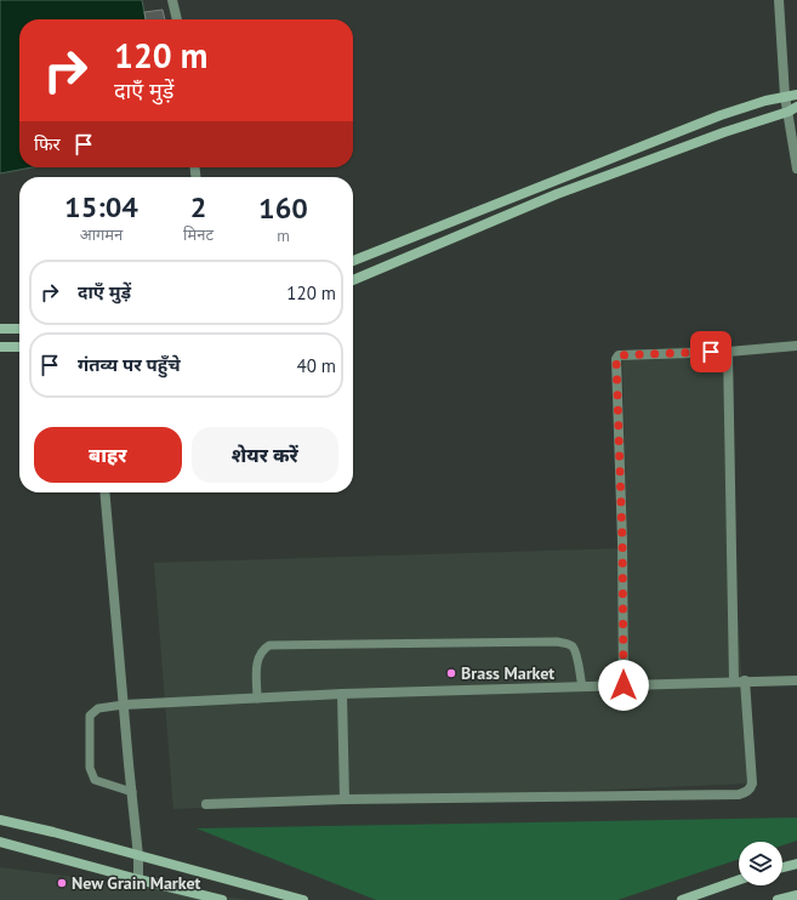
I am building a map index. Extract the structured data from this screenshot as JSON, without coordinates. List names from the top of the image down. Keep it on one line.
{"places":["Brass Market","New Grain Market"],"page":{"turn":["120 m","दाएँ मुड़ें"],"then":"फिर","eta":["15:04","आगमन","2","मिनट","160","m"],"list":[{"name":"दाएँ मुड़ें","value":"120 m"},{"name":"गंतव्य पर पहुँचे","value":"40 m"}],"buttons":["बाहर","शेयर करें"]}}
